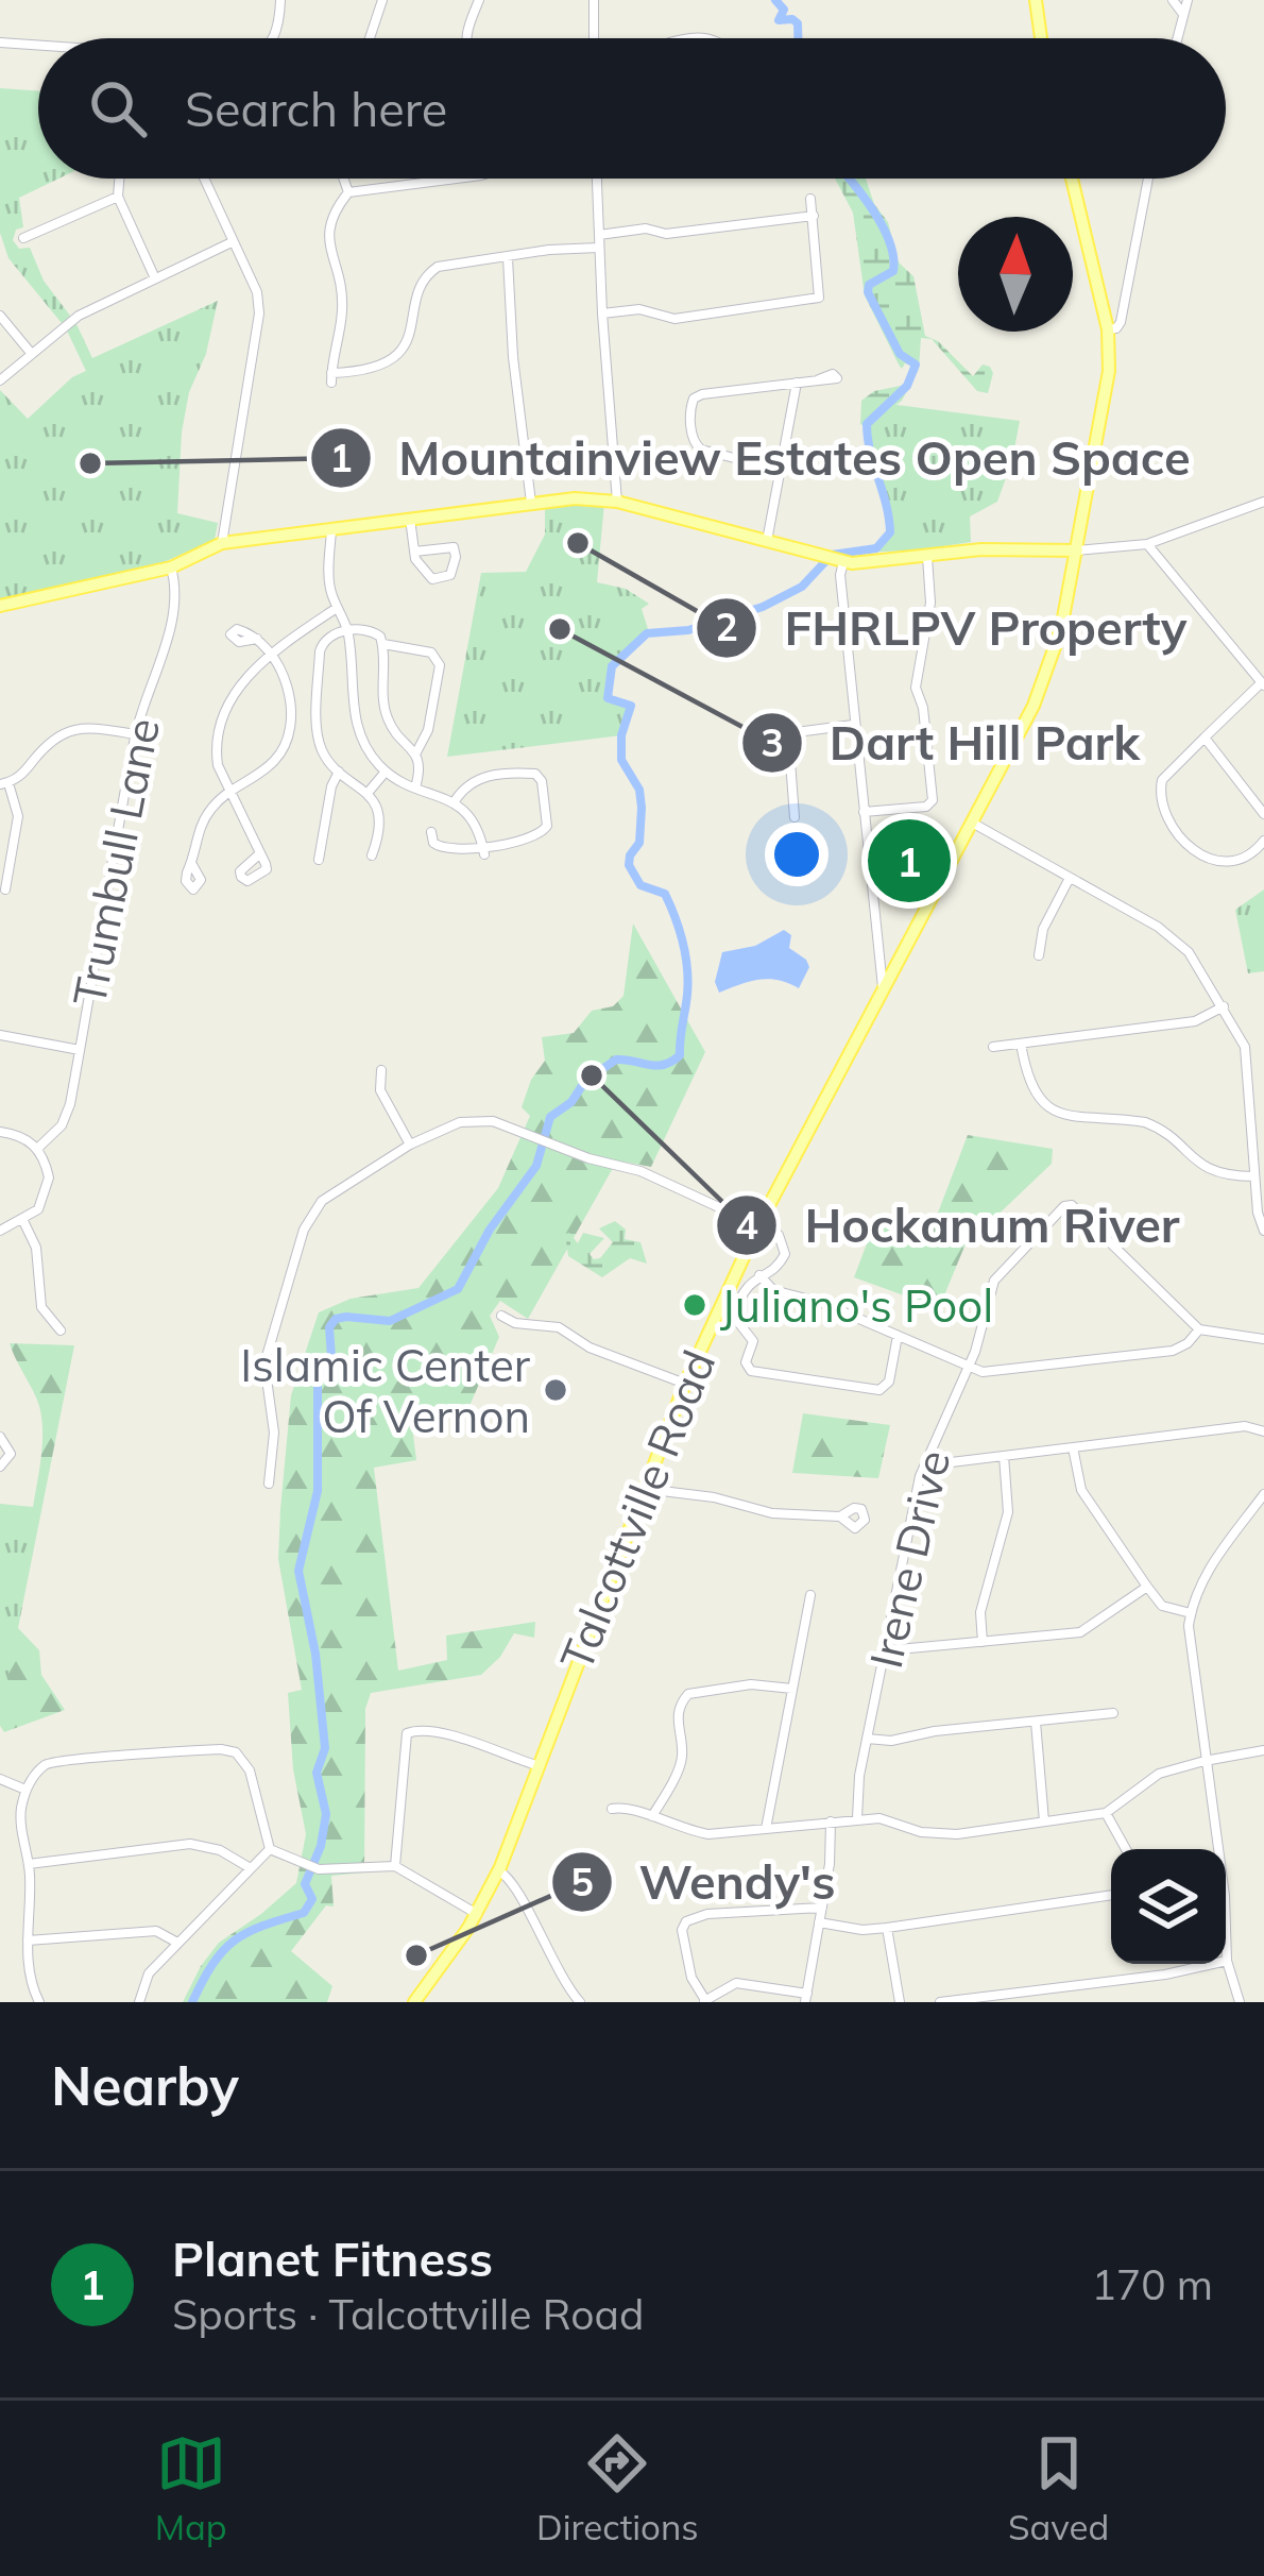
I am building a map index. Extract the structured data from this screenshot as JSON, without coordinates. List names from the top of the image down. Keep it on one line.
{"streets":{"main road":["Talcottville Road"],"street":["Trumbull Lane","Irene Drive"]},"places":["Mountainview Estates Open Space","FHRLPV Property","Dart Hill Park","Hockanum River","Juliano's Pool","Islamic Center Of Vernon","Wendy's"],"north":"top","page":{"search":"Search here","pins":"1","heading":"Nearby","list":[{"mark":"1","name":"Planet Fitness","note":"Sports · Talcottville Road","value":"170 m"}],"nav":["Map","Directions","Saved"]}}
